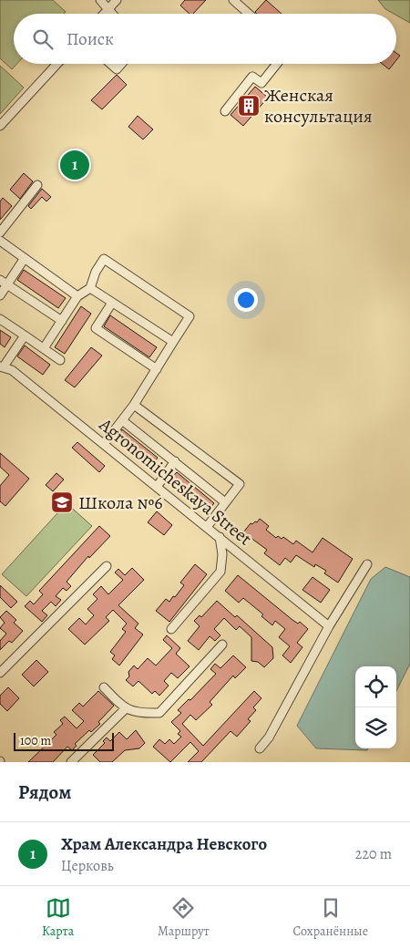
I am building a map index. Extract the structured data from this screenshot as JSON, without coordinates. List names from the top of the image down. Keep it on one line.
{"streets":{"street":["Agronomicheskaya Street"]},"places":{"building":["Женская консультация"],"school or university":["Школа №6"]},"scale_bar":"100 m","page":{"search":"Поиск","pins":"1","scale":"100 m","heading":"Рядом","list":[{"mark":"1","name":"Храм Александра Невского","note":"Церковь","value":"220 m"}],"nav":["Карта","Маршрут","Сохранённые"]}}
